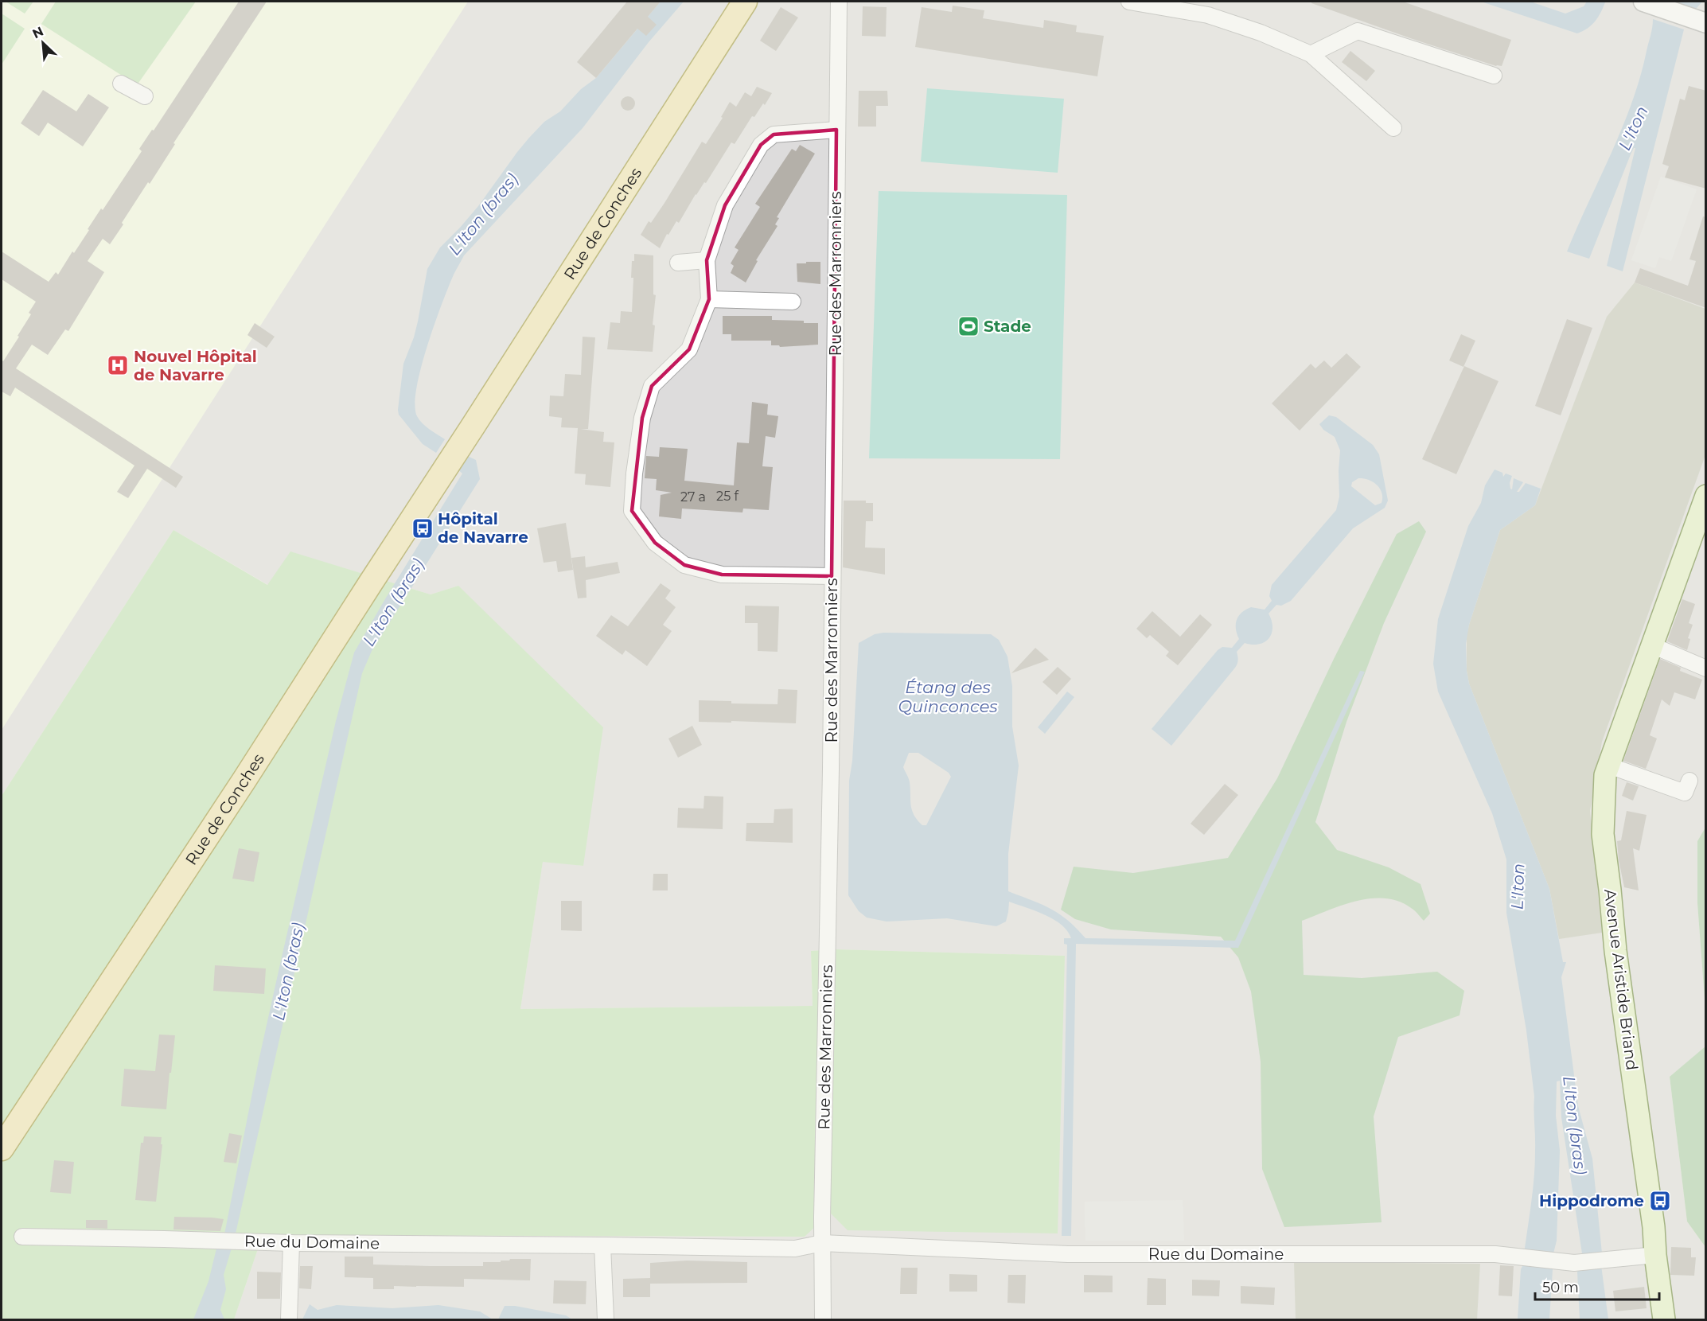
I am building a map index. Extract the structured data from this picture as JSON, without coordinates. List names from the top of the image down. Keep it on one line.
{"streets":{"main road":["Rue de Conches","Avenue Aristide Briand"],"street":["Rue des Marronniers","Rue du Domaine"]},"crossings":[["Rue des Marronniers","Rue du Domaine"],["Avenue Aristide Briand","Rue du Domaine"]],"water":["L'Iton","L'Iton (bras)","Étang des Quinconces"],"places":{"sports":["Stade"],"hospital":["Nouvel Hôpital de Navarre"],"bus stop":["Hôpital de Navarre","Hippodrome"]},"house_numbers":["25 f","27 a"],"scale_bar":"50 m","north":"top left"}
